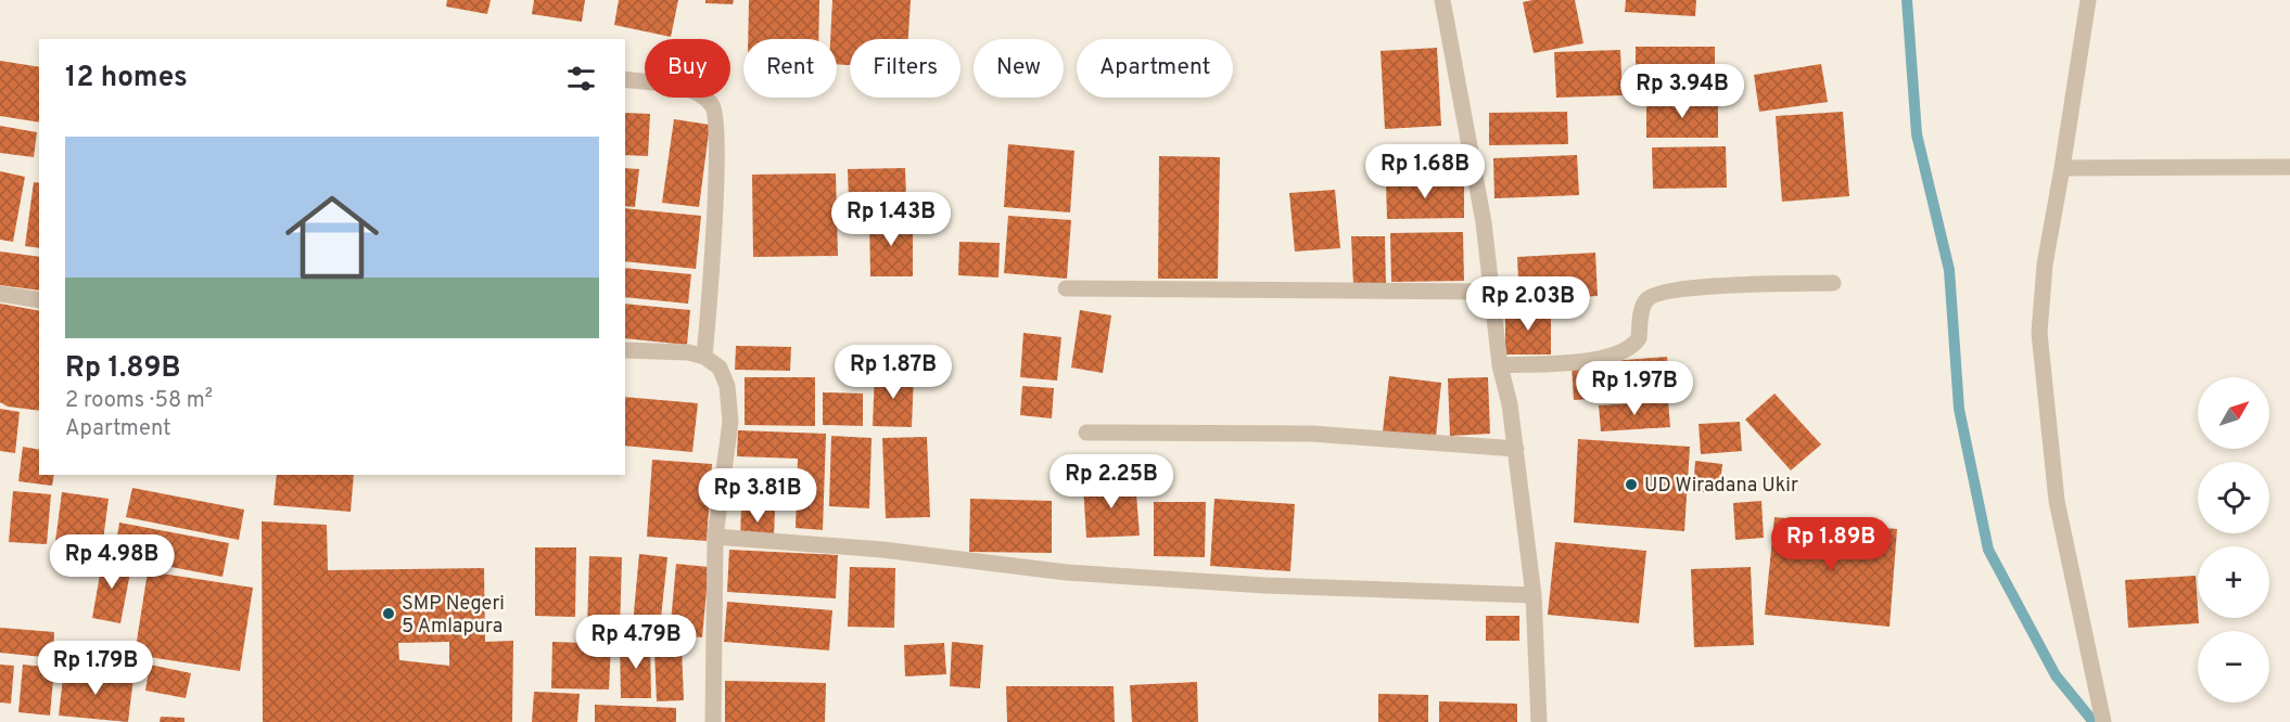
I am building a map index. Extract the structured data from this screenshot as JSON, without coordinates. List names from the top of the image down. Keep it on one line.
{"places":["UD Wiradana Ukir","SMP Negeri 5 Amlapura"],"north":"top right","page":{"chip":["Buy","Rent","Filters","New","Apartment"],"heading":"12 homes","price":["Rp 3.94B","Rp 1.68B","Rp 1.43B","Rp 2.03B","Rp 1.87B","Rp 1.97B","Rp 2.25B","Rp 3.81B","Rp 1.89B","Rp 4.98B","Rp 4.79B","Rp 1.79B"],"list":[{"name":"Rp 1.89B","note":"2 rooms · 58 m² · Apartment"}],"map_buttons":["+","−"]}}
